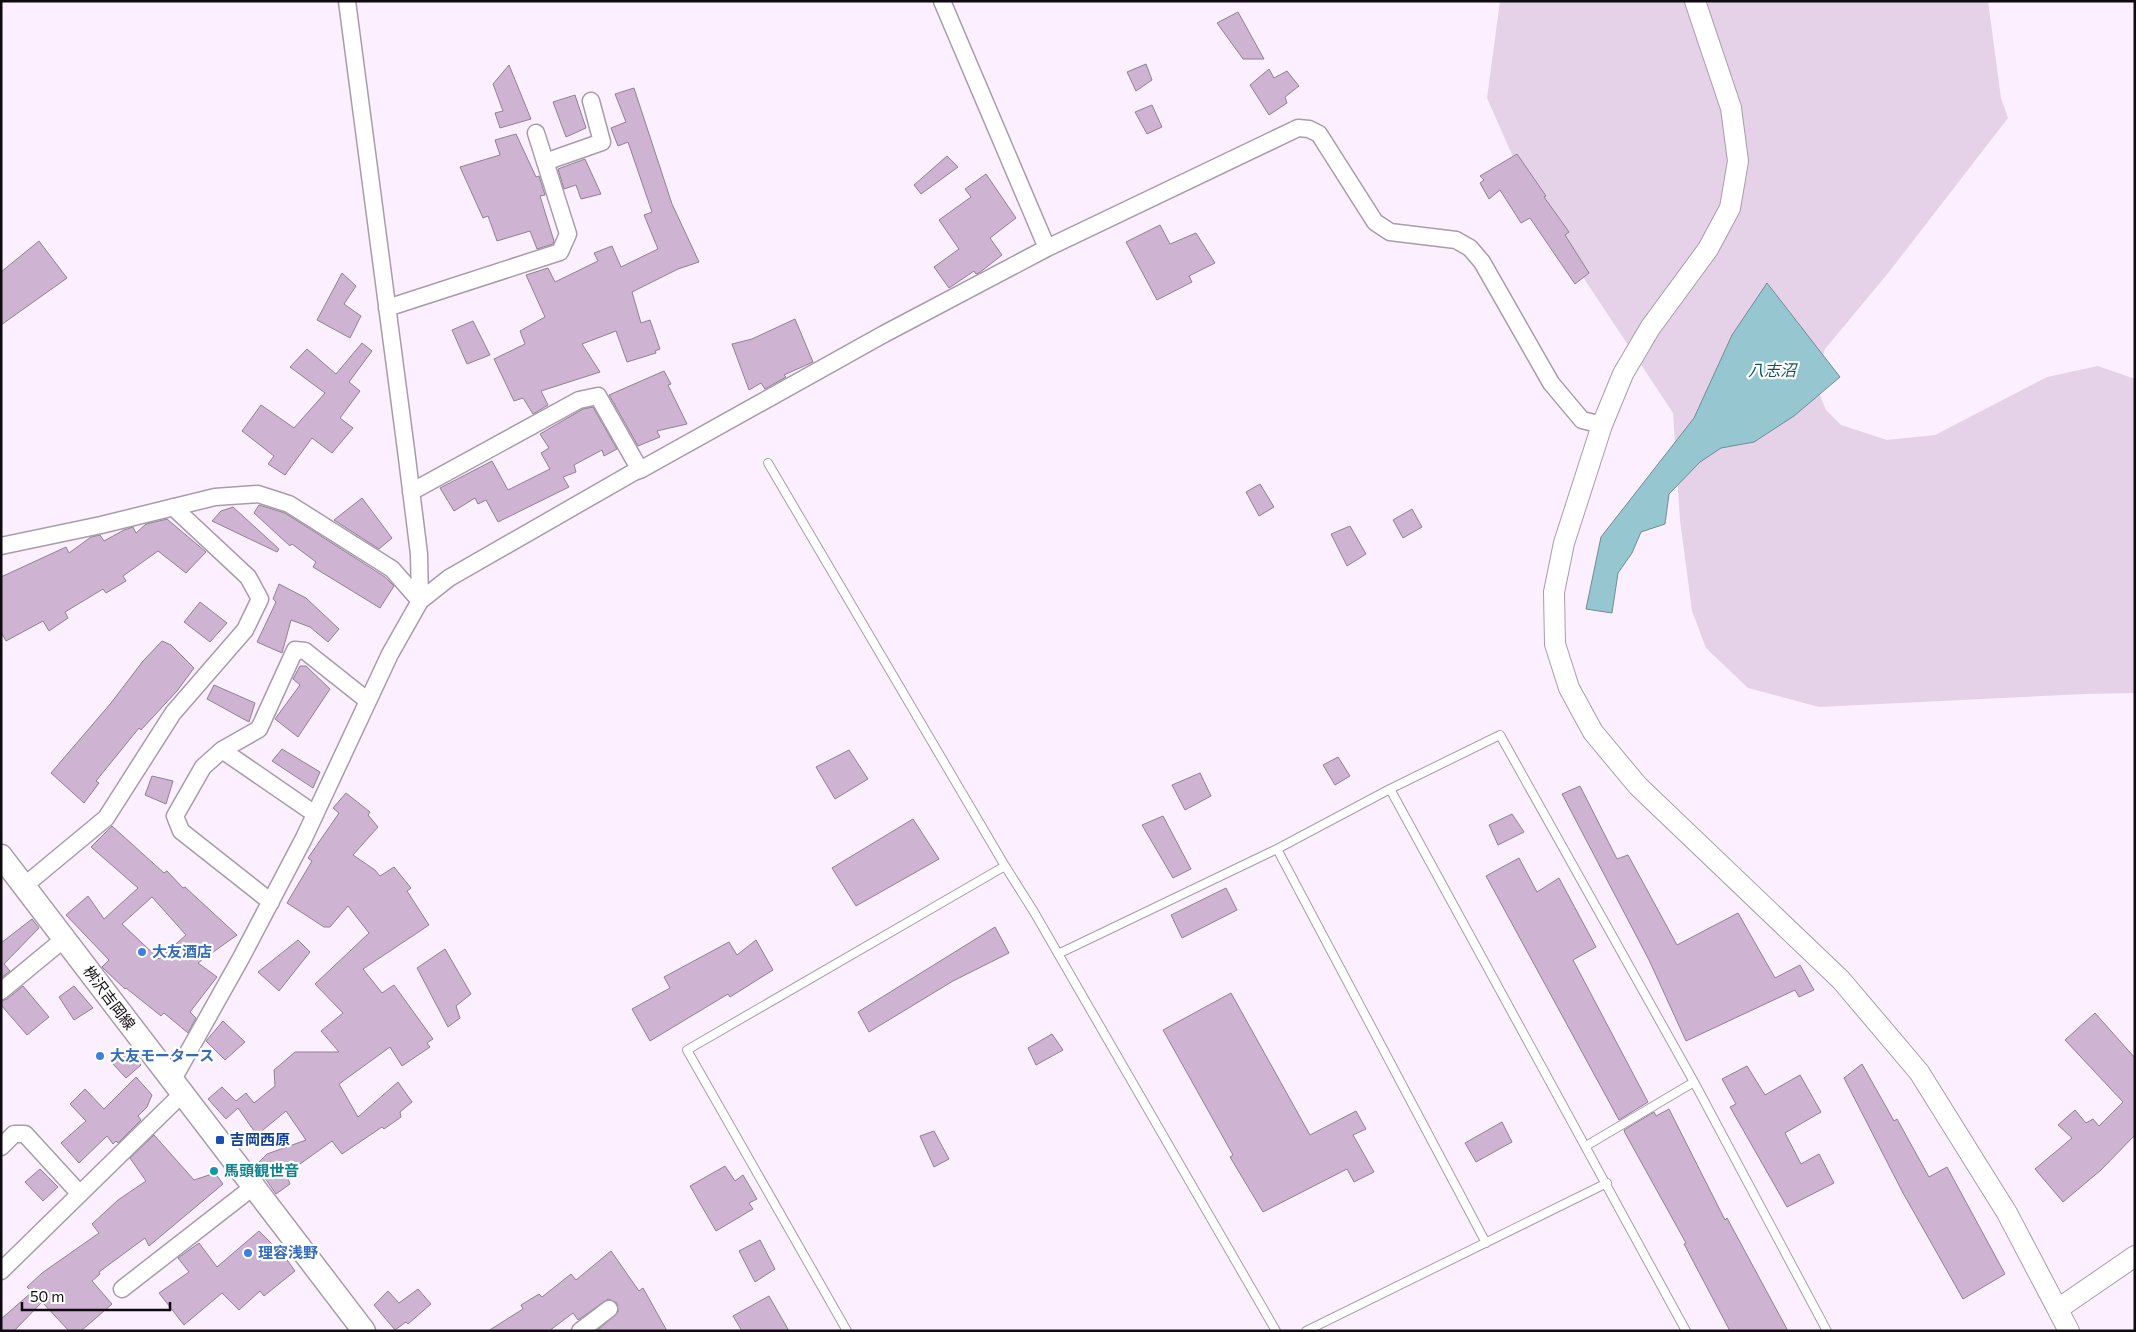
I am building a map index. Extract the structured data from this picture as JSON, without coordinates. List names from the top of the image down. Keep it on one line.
{"streets":{"main road":["桝沢吉岡線"]},"water":["八志沼"],"places":{"other":["大友酒店","大友モータース","馬頭観世音","理容浅野"],"transit":["吉岡西原"]},"scale_bar":"50 m"}
